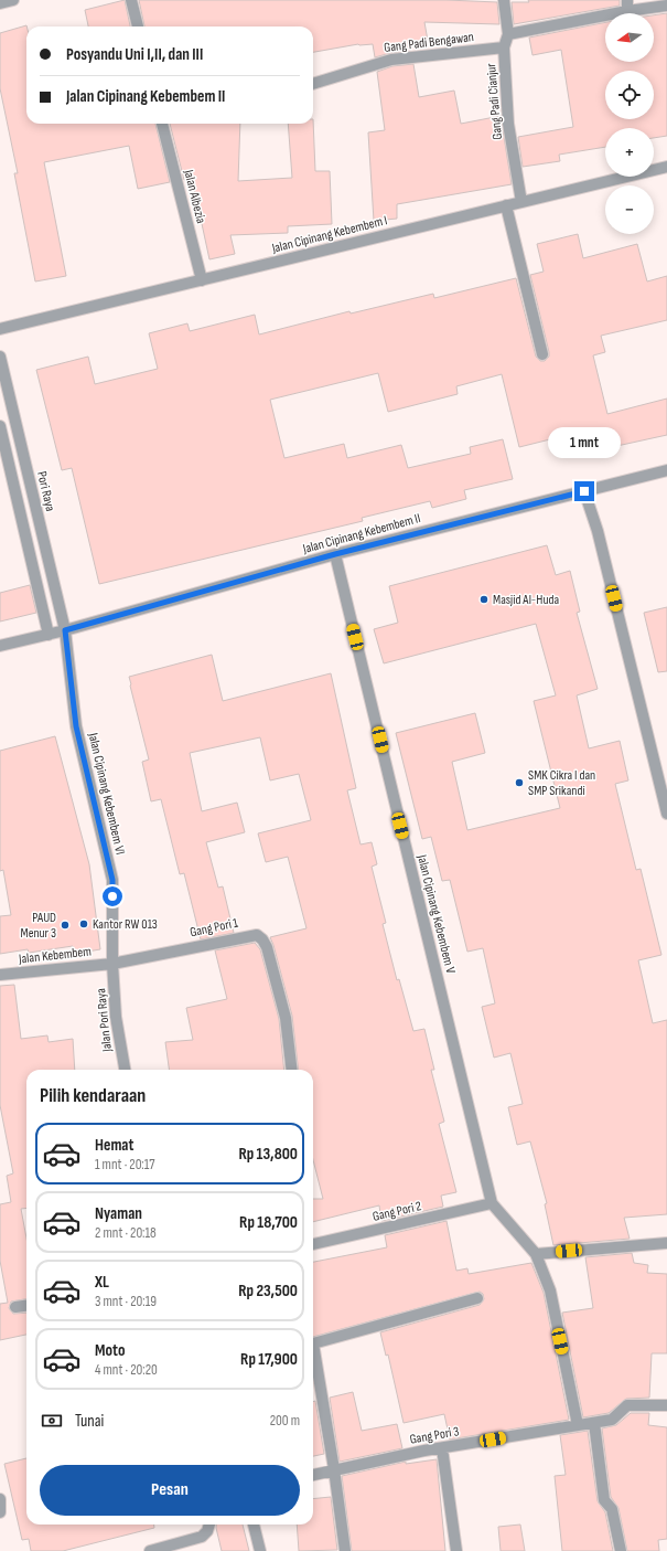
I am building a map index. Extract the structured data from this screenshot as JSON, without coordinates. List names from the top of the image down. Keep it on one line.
{"streets":{"street":["Gang Padi Bengawan","Gang Padi Cianjur","Jalan Albezia","Jalan Cipinang Kebembem I","Pori Raya","Jalan Cipinang Kebembem II","Jalan Cipinang Kebembem VI","Jalan Cipinang Kebembem V","Gang Pori 1","Jalan Kebembem","Jalan Pori Raya","Gang Pori 2","Gang Pori 3"]},"crossings":[["Gang Padi Bengawan","Gang Padi Cianjur"],["Gang Padi Cianjur","Jalan Cipinang Kebembem I"],["Jalan Albezia","Jalan Cipinang Kebembem I"],["Pori Raya","Jalan Cipinang Kebembem II"],["Pori Raya","Jalan Cipinang Kebembem VI"],["Jalan Cipinang Kebembem II","Jalan Cipinang Kebembem VI"],["Jalan Cipinang Kebembem II","Jalan Cipinang Kebembem V"],["Jalan Cipinang Kebembem VI","Gang Pori 1"],["Jalan Cipinang Kebembem VI","Jalan Kebembem"],["Jalan Cipinang Kebembem VI","Jalan Pori Raya"],["Jalan Cipinang Kebembem V","Gang Pori 2"],["Gang Pori 1","Jalan Kebembem"],["Gang Pori 1","Jalan Pori Raya"],["Jalan Kebembem","Jalan Pori Raya"]],"places":["Masjid Al-Huda","SMK Cikra I dan SMP Srikandi","Kantor RW 013","PAUD Menur 3"],"north":"left","page":{"map_buttons":["+","−"],"banner":["Posyandu Uni I,II, dan III","Jalan Cipinang Kebembem II"],"bubble":"1 mnt","heading":"Pilih kendaraan","list":[{"name":"Hemat","note":"1 mnt · 20:17","value":"Rp 13,800"},{"name":"Nyaman","note":"2 mnt · 20:18","value":"Rp 18,700"},{"name":"XL","note":"3 mnt · 20:19","value":"Rp 23,500"},{"name":"Moto","note":"4 mnt · 20:20","value":"Rp 17,900"}],"pay":["Tunai","200 m"],"buttons":"Pesan"}}
